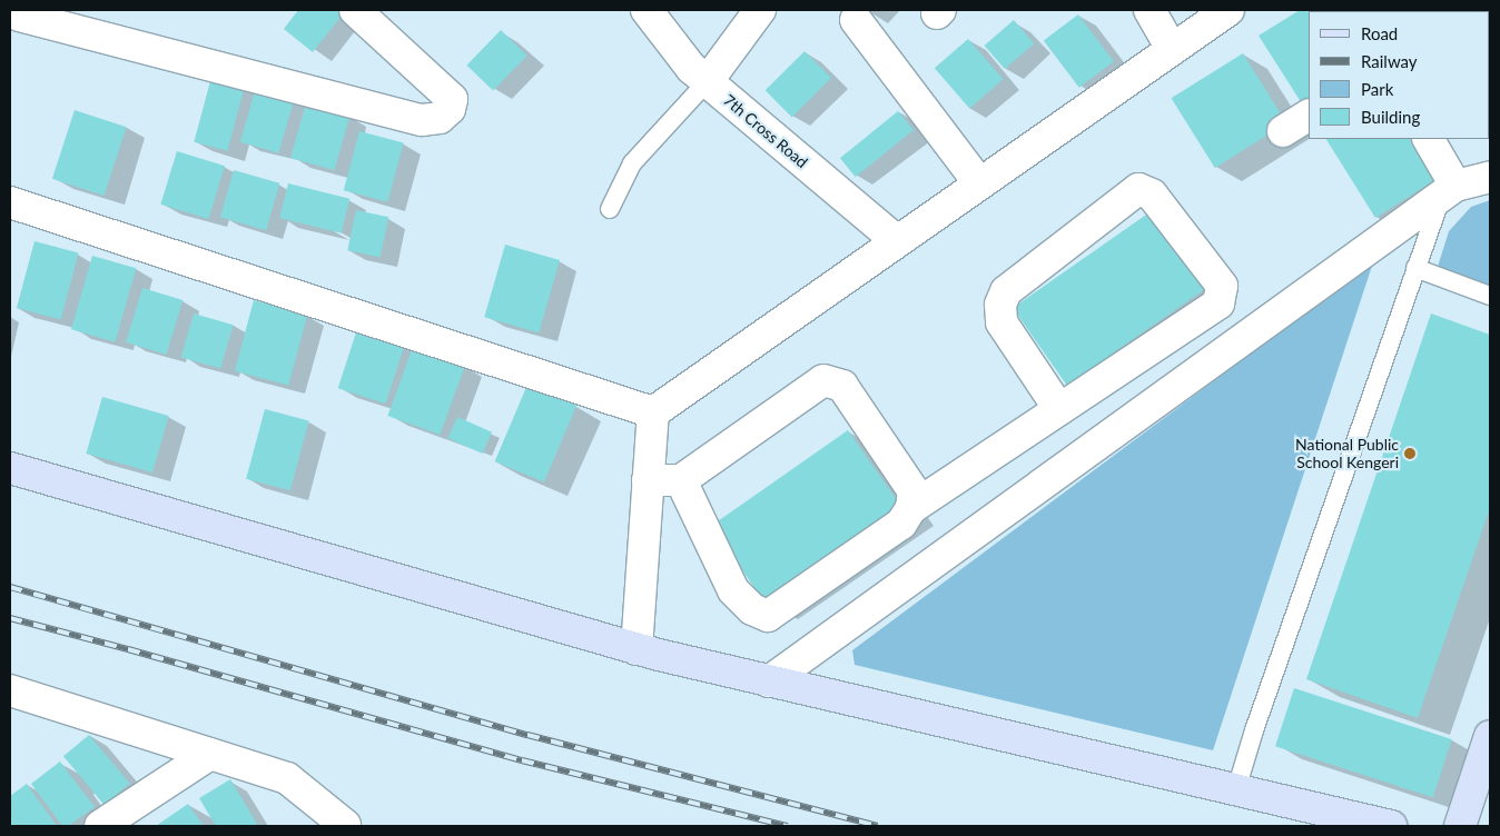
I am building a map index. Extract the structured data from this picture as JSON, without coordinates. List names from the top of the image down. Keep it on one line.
{"streets":{"street":["7th Cross Road"]},"places":["National Public School Kengeri"],"legend":["Road","Railway","Park","Building"]}
